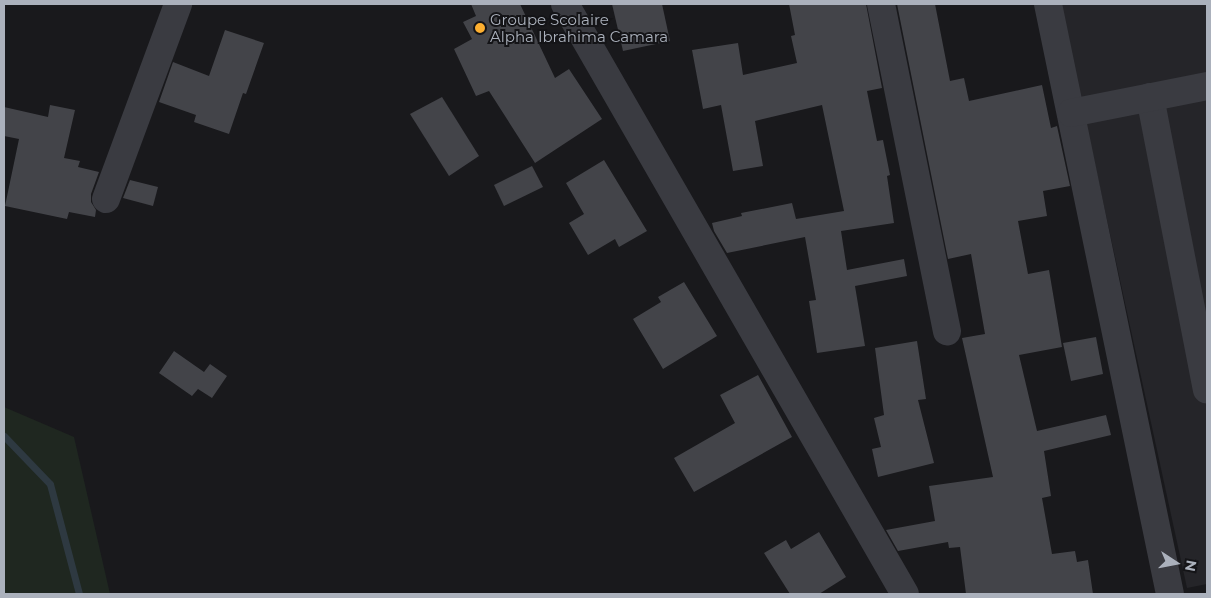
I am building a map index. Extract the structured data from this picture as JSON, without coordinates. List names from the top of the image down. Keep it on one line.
{"places":["Groupe Scolaire Alpha Ibrahima Camara"],"north":"right"}
